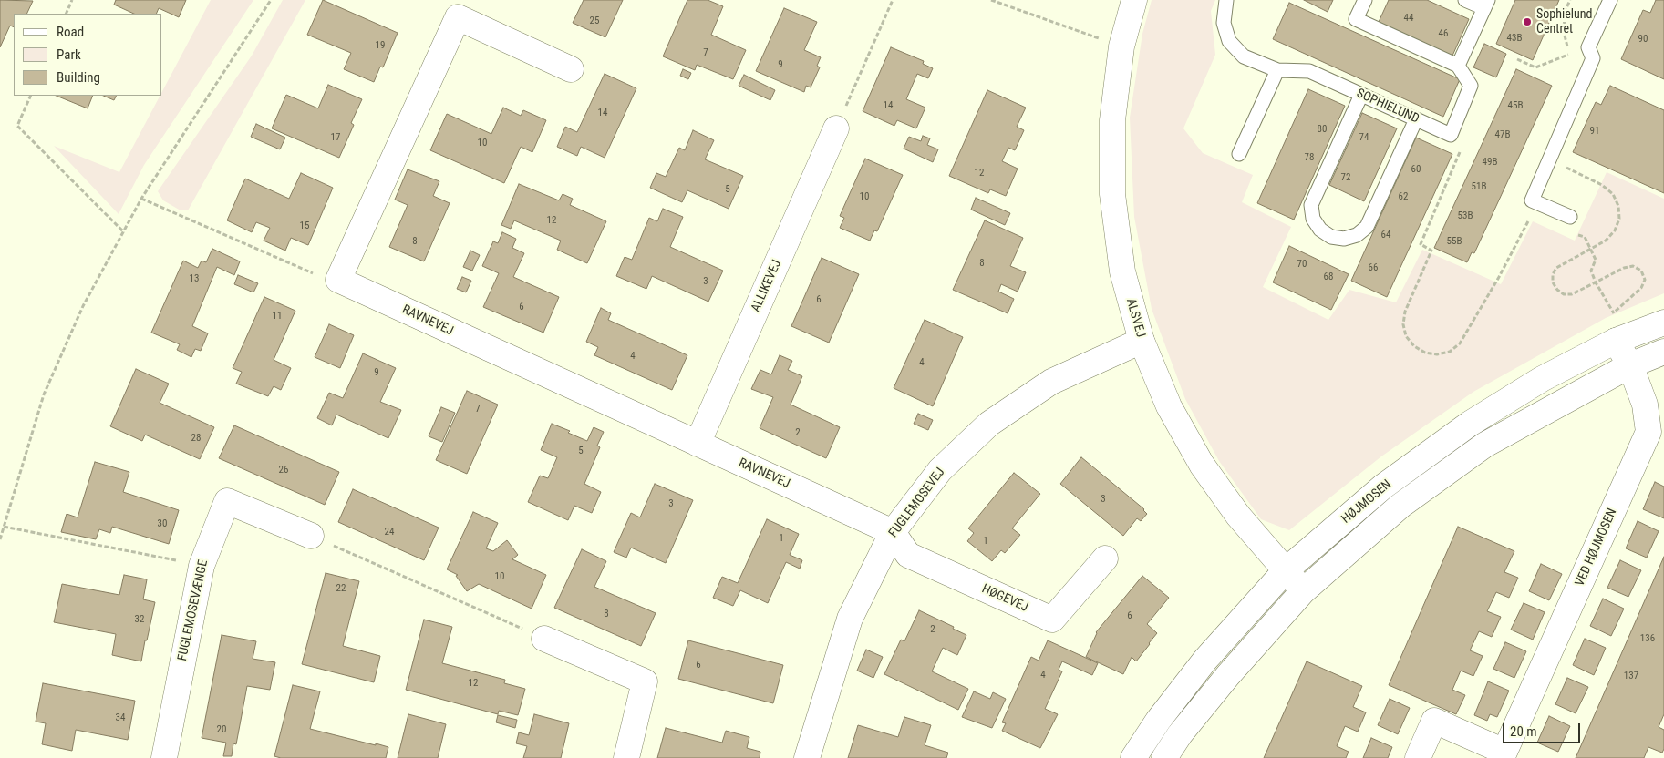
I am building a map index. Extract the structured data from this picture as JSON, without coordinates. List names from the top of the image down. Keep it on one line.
{"streets":{"street":["ALLIKEVEJ","ALSVEJ","RAVNEVEJ","HØJMOSEN","FUGLEMOSEVEJ","VED HØJMOSEN","HØGEVEJ","FUGLEMOSEVÆNGE"],"lane":["SOPHIELUND"]},"crossings":[["ALLIKEVEJ","RAVNEVEJ"],["ALSVEJ","HØJMOSEN"],["ALSVEJ","FUGLEMOSEVEJ"],["RAVNEVEJ","FUGLEMOSEVEJ"],["RAVNEVEJ","HØGEVEJ"],["HØJMOSEN","VED HØJMOSEN"],["FUGLEMOSEVEJ","HØGEVEJ"]],"places":["Sophielund Centret"],"house_numbers":["44","25","46","43B","90","19","7","9","14","45B","14","80","91","47B","17","74","10","78","49B","60","12","72","51B","5","10","62","53B","12","15","64","8","55B","8","70","66","68","13","3","6","6","11","4","4","9","7","2","28","5","26","3","3","30","24","1","1","10","22","8","6","32","2","136","6","4","137","12","34","20"],"legend":["Road","Park","Building"],"scale_bar":"20 m"}
